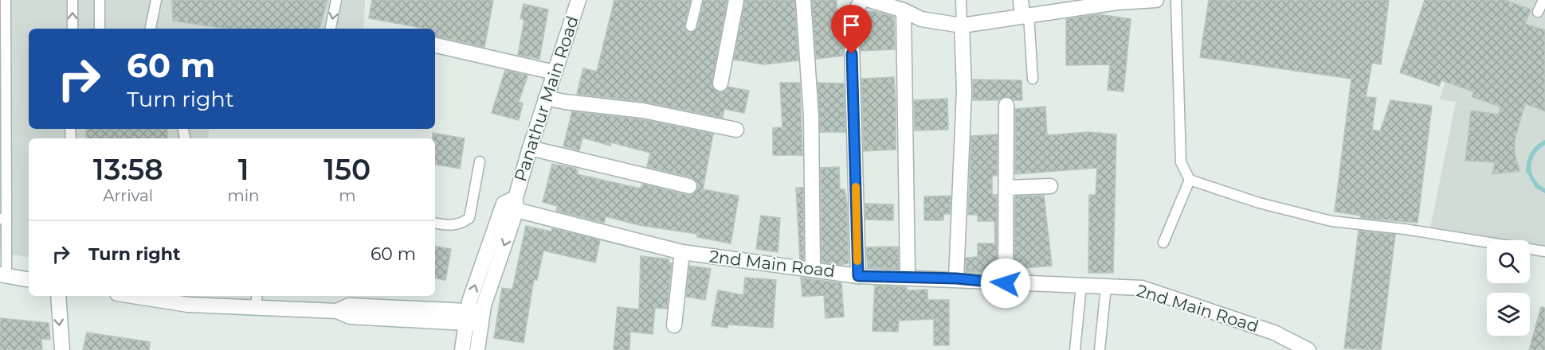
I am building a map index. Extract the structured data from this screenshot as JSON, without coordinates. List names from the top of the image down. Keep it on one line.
{"streets":{"street":["Panathur Main Road","2nd Main Road"]},"crossings":[["Panathur Main Road","2nd Main Road"]],"page":{"turn":["60 m","Turn right"],"eta":["13:58","Arrival","1","min","150","m"],"list":[{"name":"Turn right","value":"60 m"}]}}
